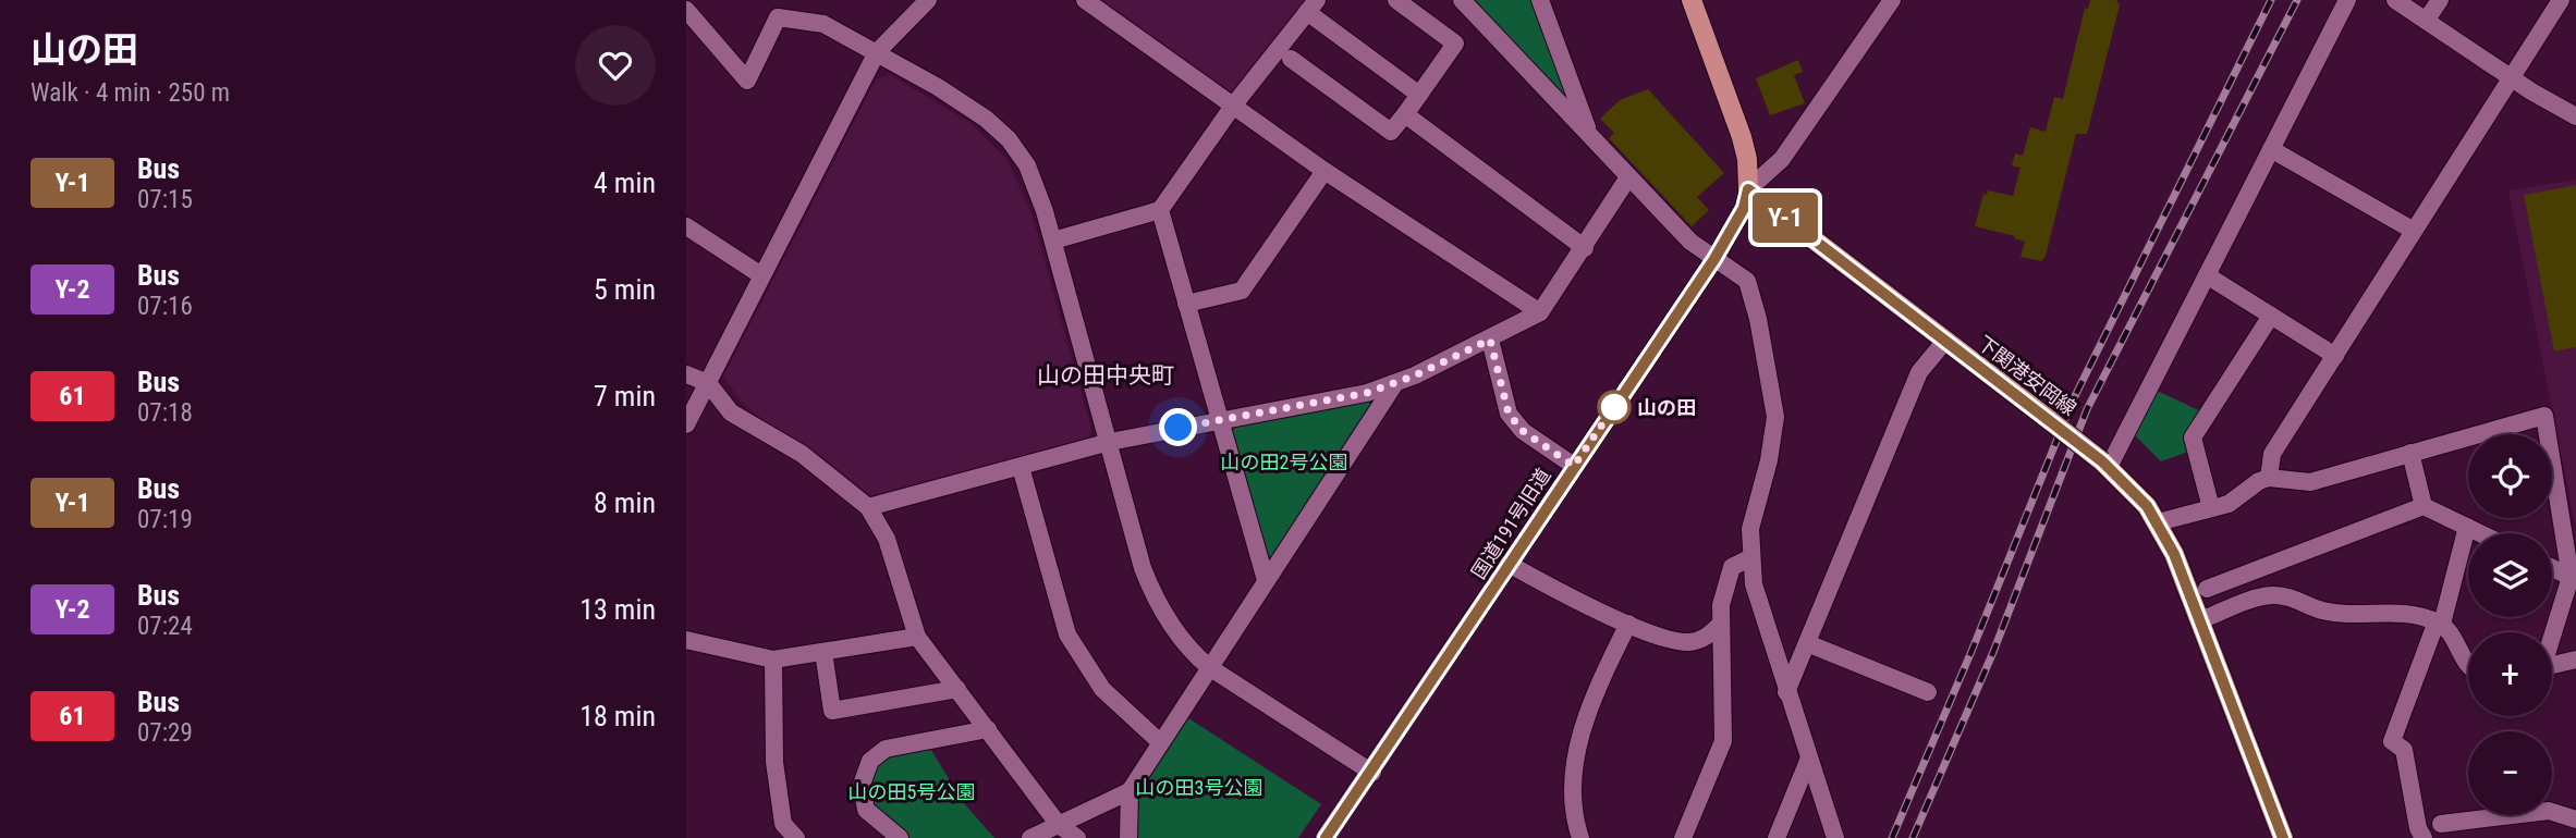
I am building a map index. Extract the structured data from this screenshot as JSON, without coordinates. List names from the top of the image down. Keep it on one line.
{"streets":{"main road":["下関港安岡線"],"street":["国道191号旧道"]},"crossings":[["下関港安岡線","国道191号旧道"]],"districts":["山の田中央町"],"parks":["山の田2号公園","山の田3号公園","山の田5号公園"],"places":["山の田"],"lines":["bus line Y-1"],"page":{"heading":["山の田","Walk · 4 min · 250 m"],"on_map":"Y-1","list":[{"mark":"Y-1","name":"Bus","note":"07:15","value":"4 min"},{"mark":"Y-2","name":"Bus","note":"07:16","value":"5 min"},{"mark":"61","name":"Bus","note":"07:18","value":"7 min"},{"mark":"Y-1","name":"Bus","note":"07:19","value":"8 min"},{"mark":"Y-2","name":"Bus","note":"07:24","value":"13 min"},{"mark":"61","name":"Bus","note":"07:29","value":"18 min"}],"map_buttons":["+","−"]}}
